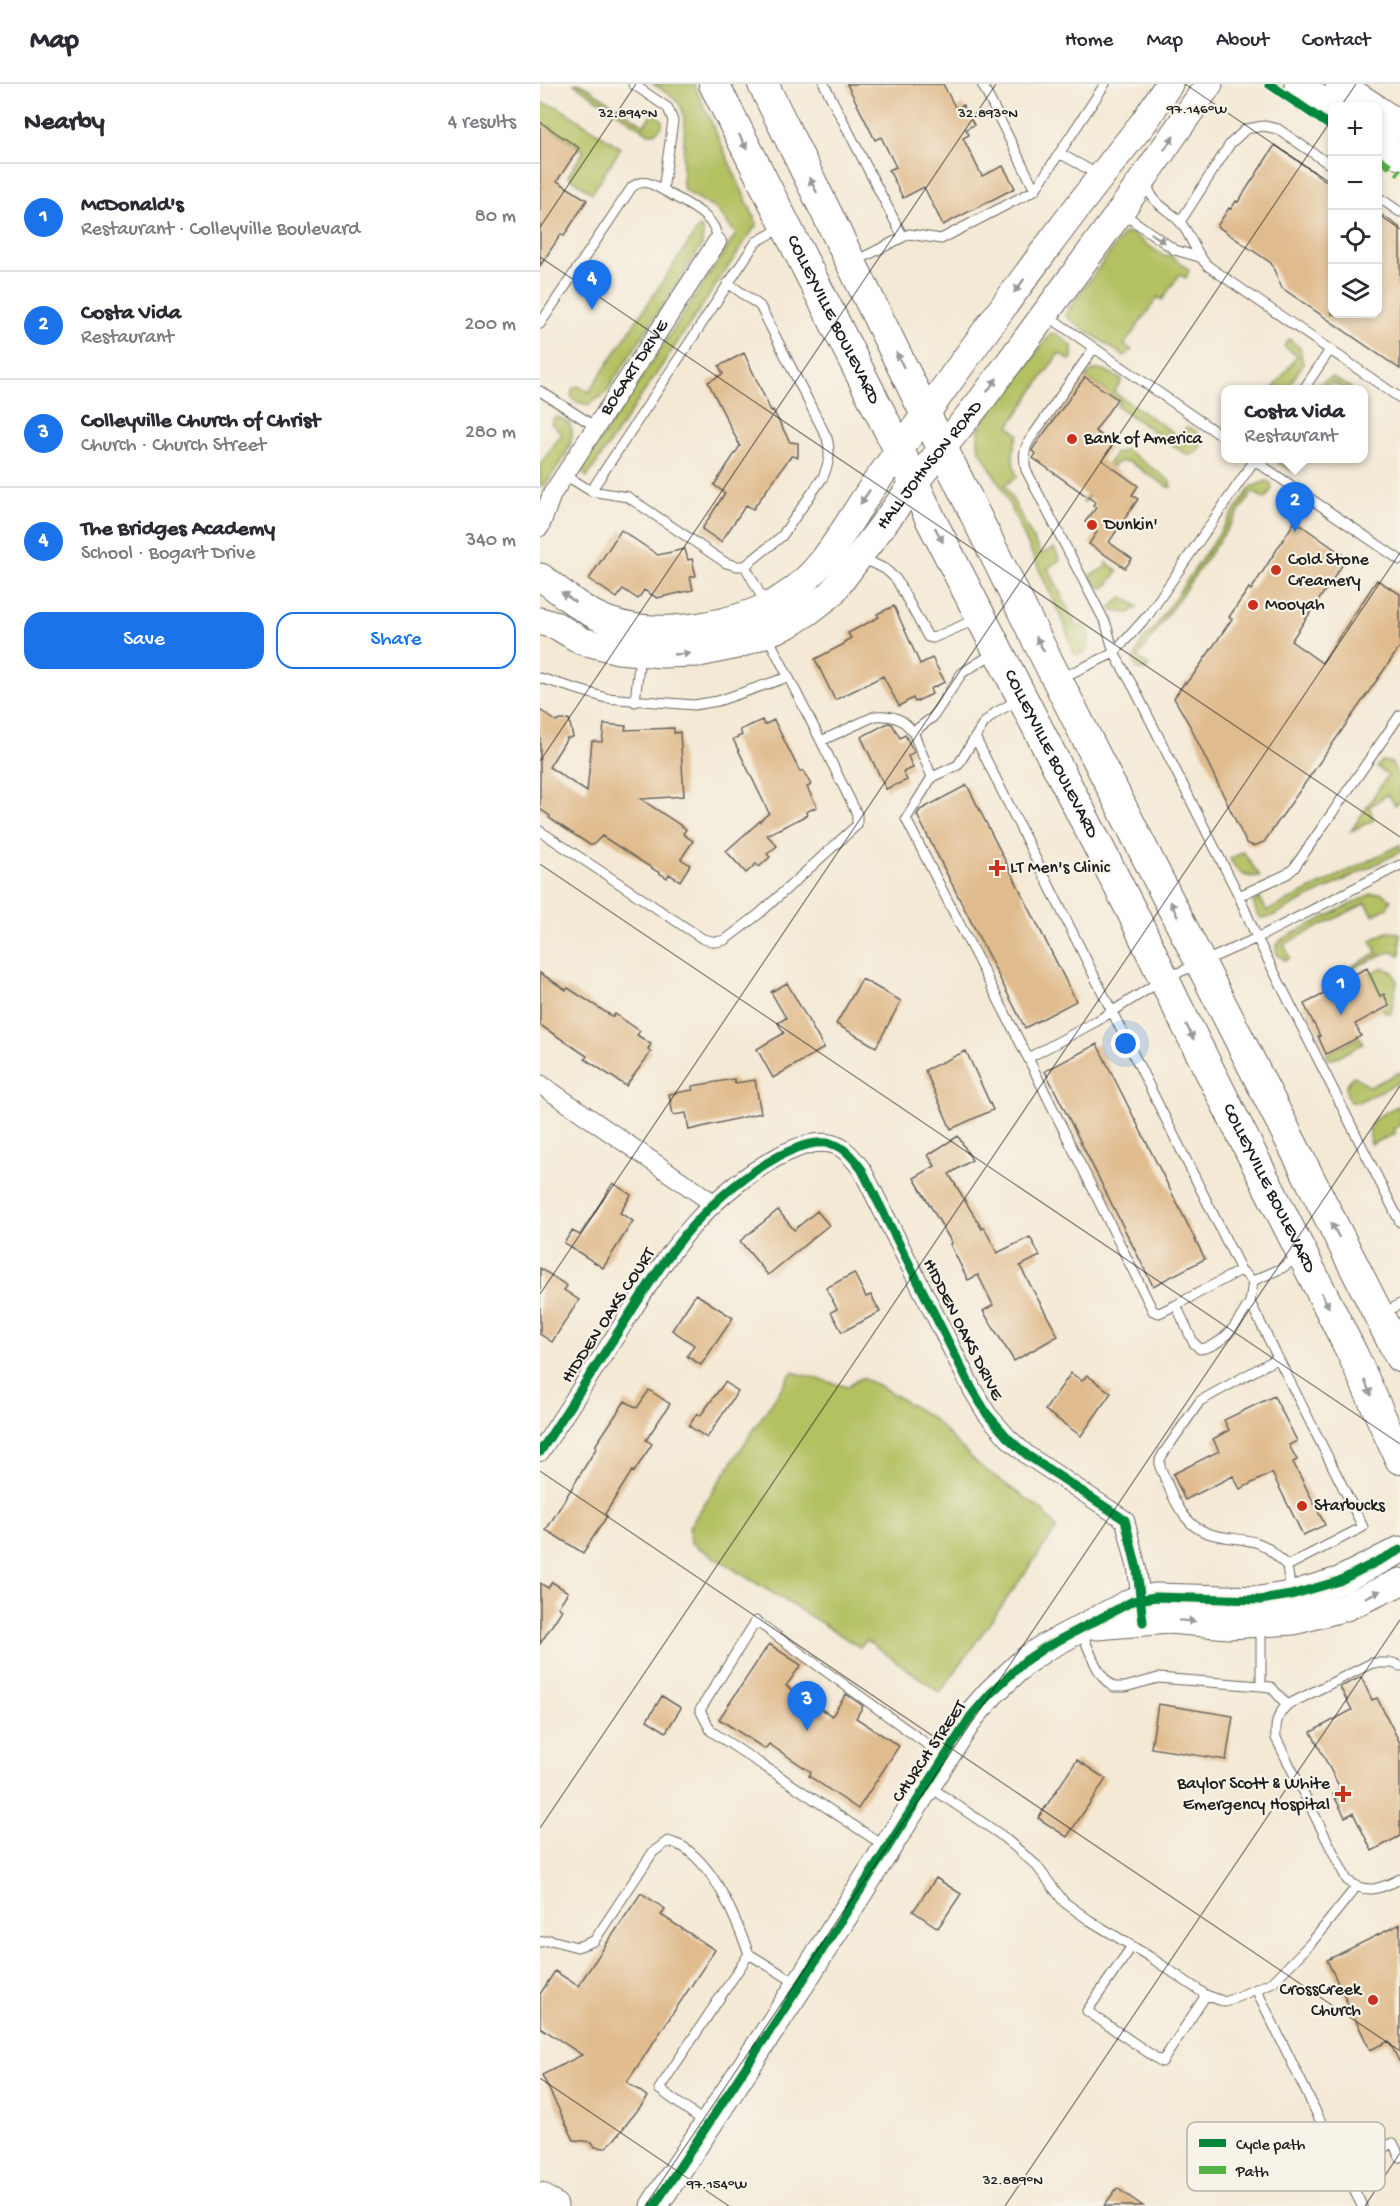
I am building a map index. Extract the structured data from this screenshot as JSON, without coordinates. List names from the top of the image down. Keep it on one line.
{"streets":{"main road":["COLLEYVILLE BOULEVARD"],"street":["BOGART DRIVE","HALL JOHNSON ROAD","HIDDEN OAKS COURT","HIDDEN OAKS DRIVE","CHURCH STREET"]},"crossings":[["COLLEYVILLE BOULEVARD","HALL JOHNSON ROAD"],["HIDDEN OAKS COURT","HIDDEN OAKS DRIVE"],["HIDDEN OAKS DRIVE","CHURCH STREET"]],"places":{"other":["Bank of America","Dunkin'","Cold Stone Creamery","Mooyah","Starbucks","CrossCreek Church"],"health":["LT Men's Clinic","Baylor Scott & White Emergency Hospital"]},"legend":["Cycle path","Path"],"page":{"header":"Map","nav":["Home","Map","About","Contact"],"heading":["Nearby","4 results"],"map_buttons":["+","−"],"list":[{"mark":"1","name":"McDonald's","note":"Restaurant · Colleyville Boulevard","value":"80 m"},{"mark":"2","name":"Costa Vida","note":"Restaurant","value":"200 m"},{"mark":"3","name":"Colleyville Church of Christ","note":"Church · Church Street","value":"280 m"},{"mark":"4","name":"The Bridges Academy","note":"School · Bogart Drive","value":"340 m"}],"pins":["4","2","1","3"],"popup":["Costa Vida","Restaurant"],"buttons":["Save","Share"]},"coordinates":["97.146°W","32.894°N","32.893°N","32.889°N","97.154°W"]}
